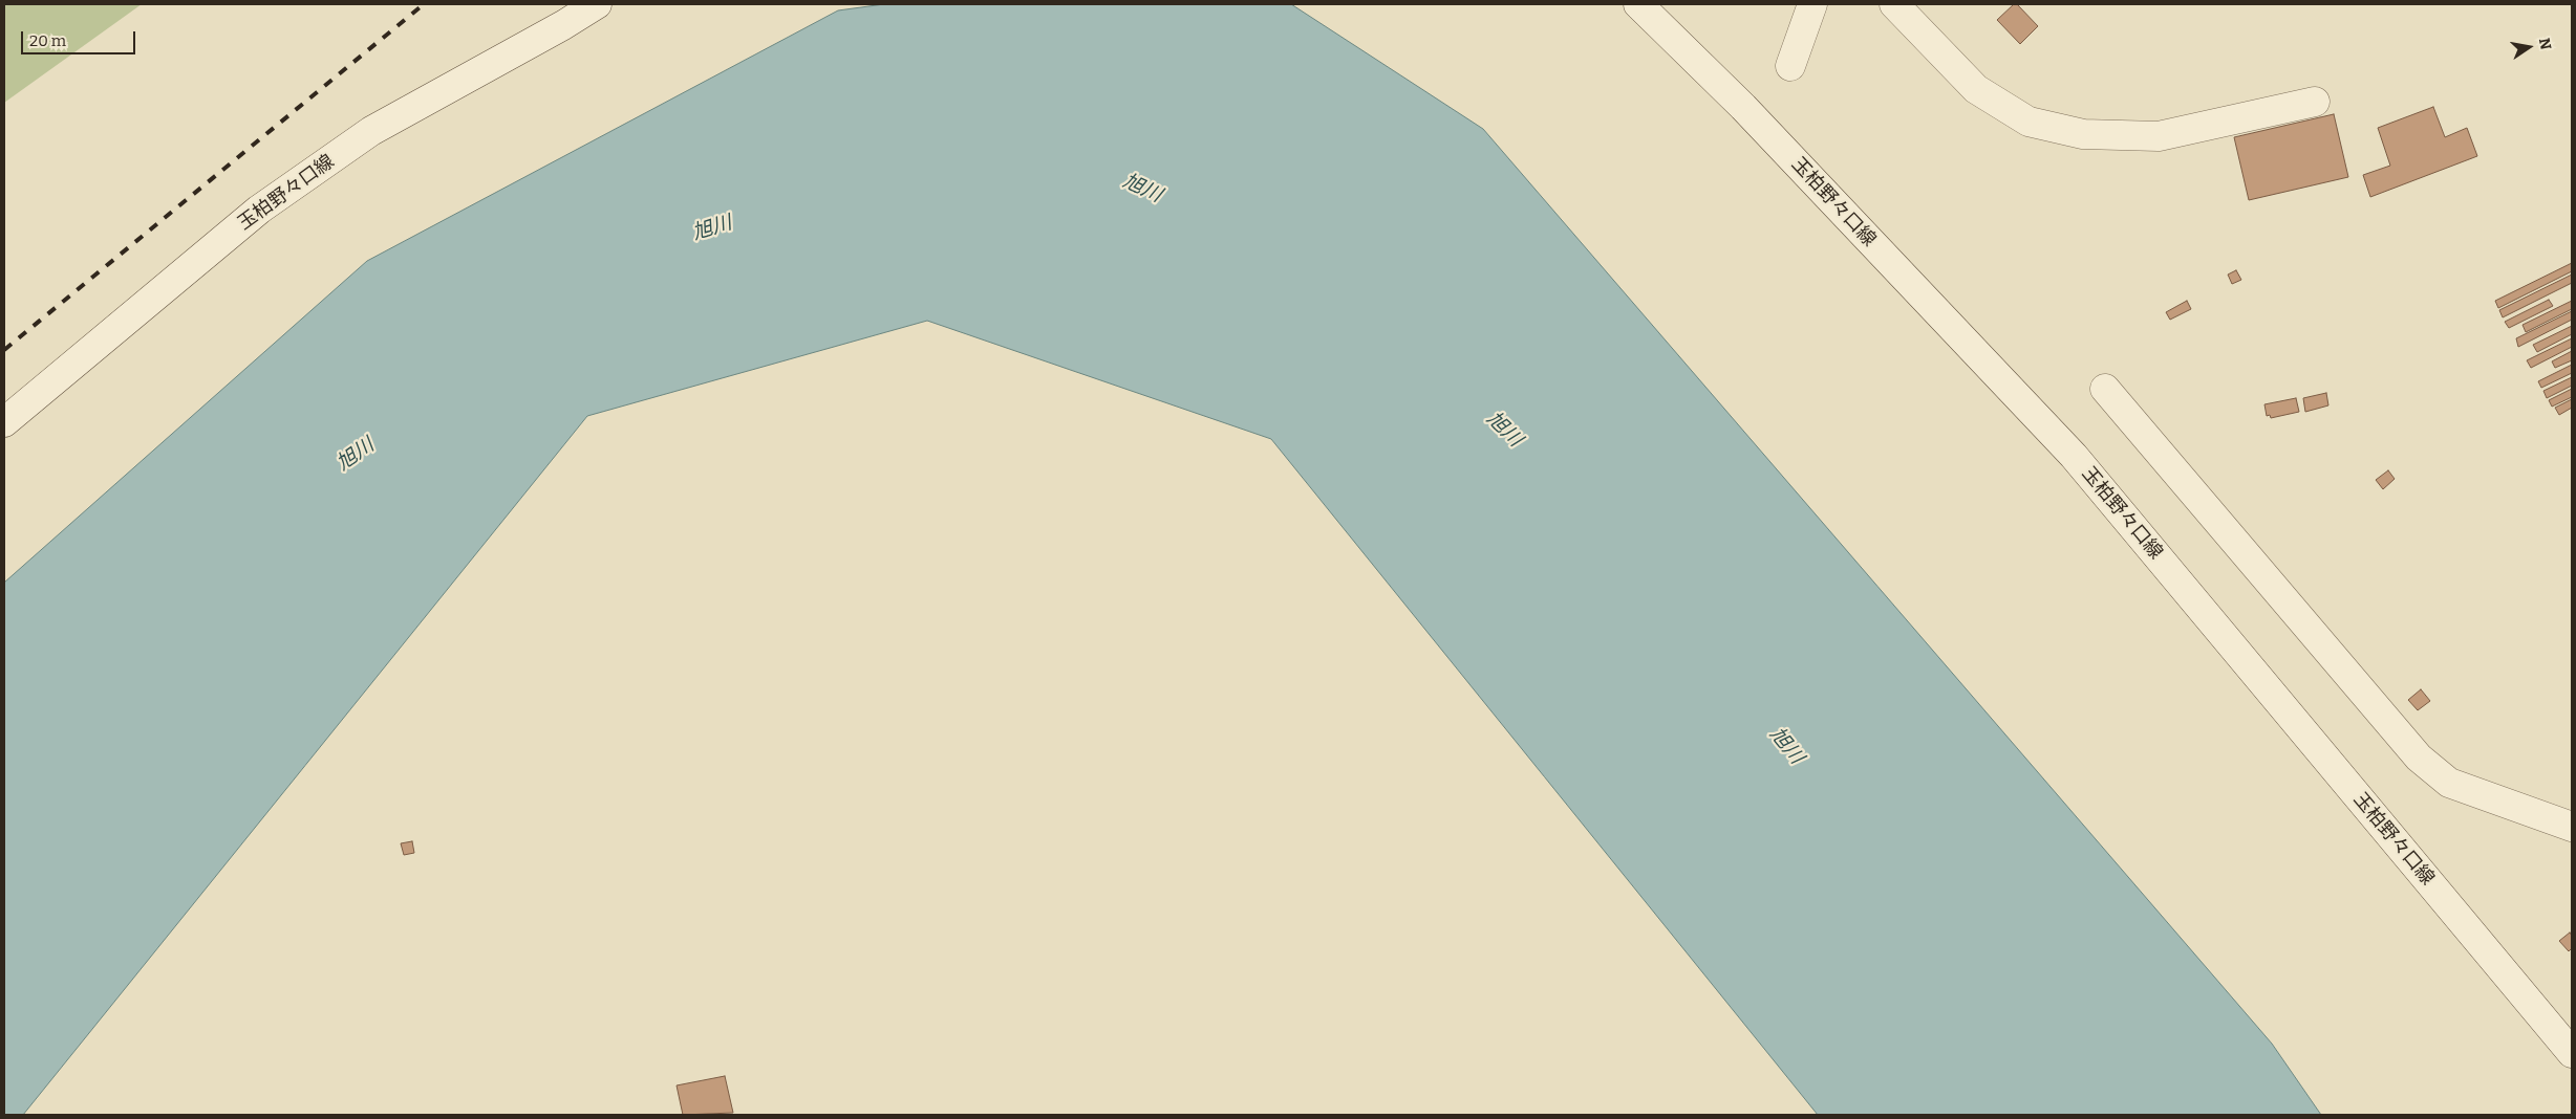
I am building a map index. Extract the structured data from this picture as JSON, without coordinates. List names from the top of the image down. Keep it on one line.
{"streets":{"main road":["玉柏野々口線"]},"water":["旭川"],"scale_bar":"20 m","north":"right"}
